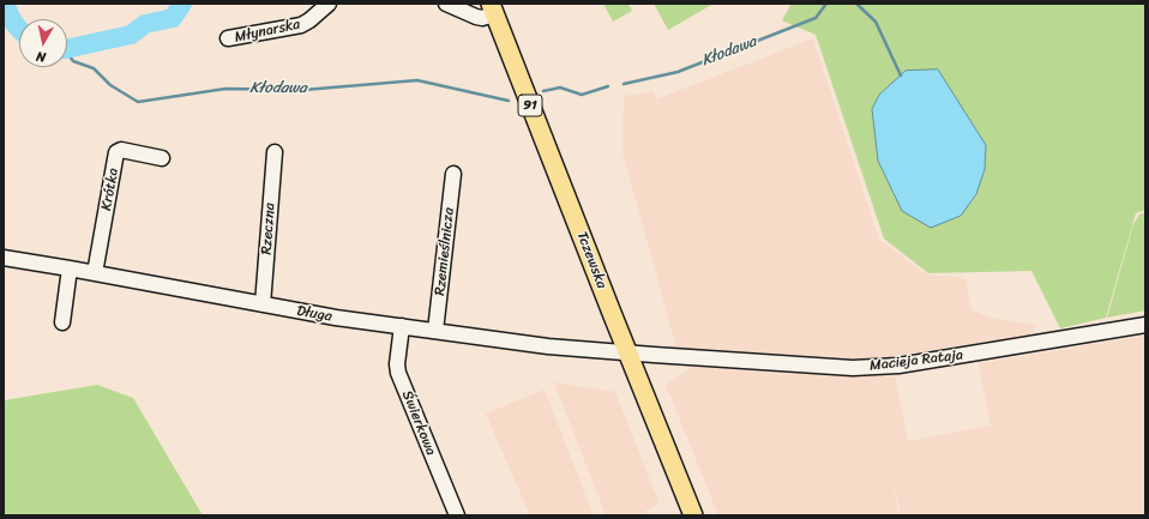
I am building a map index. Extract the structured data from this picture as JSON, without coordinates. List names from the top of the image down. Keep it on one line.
{"streets":{"main road":["91","Tczewska"],"street":["Młynarska","Krótka","Rzeczna","Rzemieślnicza","Długa","Macieja Rataja","Świerkowa"]},"crossings":[["Krótka","Długa"],["Rzeczna","Długa"],["Rzemieślnicza","Długa"],["Tczewska","Długa"],["Tczewska","Macieja Rataja"],["Długa","Macieja Rataja"],["Długa","Świerkowa"]],"water":["Kłodawa"],"north":"bottom"}
